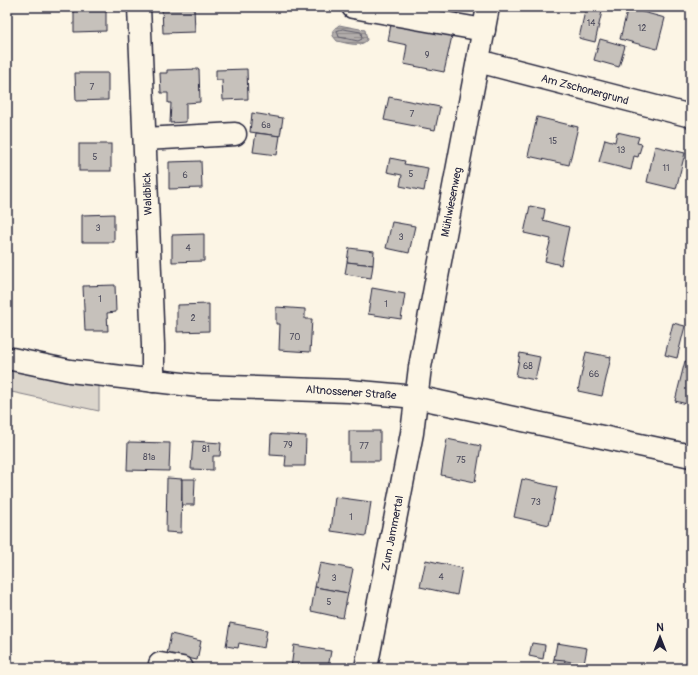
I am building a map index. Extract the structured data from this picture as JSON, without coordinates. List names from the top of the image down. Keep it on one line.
{"streets":{"street":["Am Zschonergrund","Waldblick","Mühlwiesenweg","Altnossener Straße","Zum Jammertal"]},"crossings":[["Am Zschonergrund","Mühlwiesenweg"],["Waldblick","Altnossener Straße"],["Mühlwiesenweg","Altnossener Straße"],["Mühlwiesenweg","Zum Jammertal"],["Altnossener Straße","Zum Jammertal"]],"house_numbers":["14","12","9","7","7","6a","15","13","5","11","5","6","3","3","4","1","1","2","70","68","66","79","77","81","81a","75","73","1","4","3","5"],"north":"top"}
